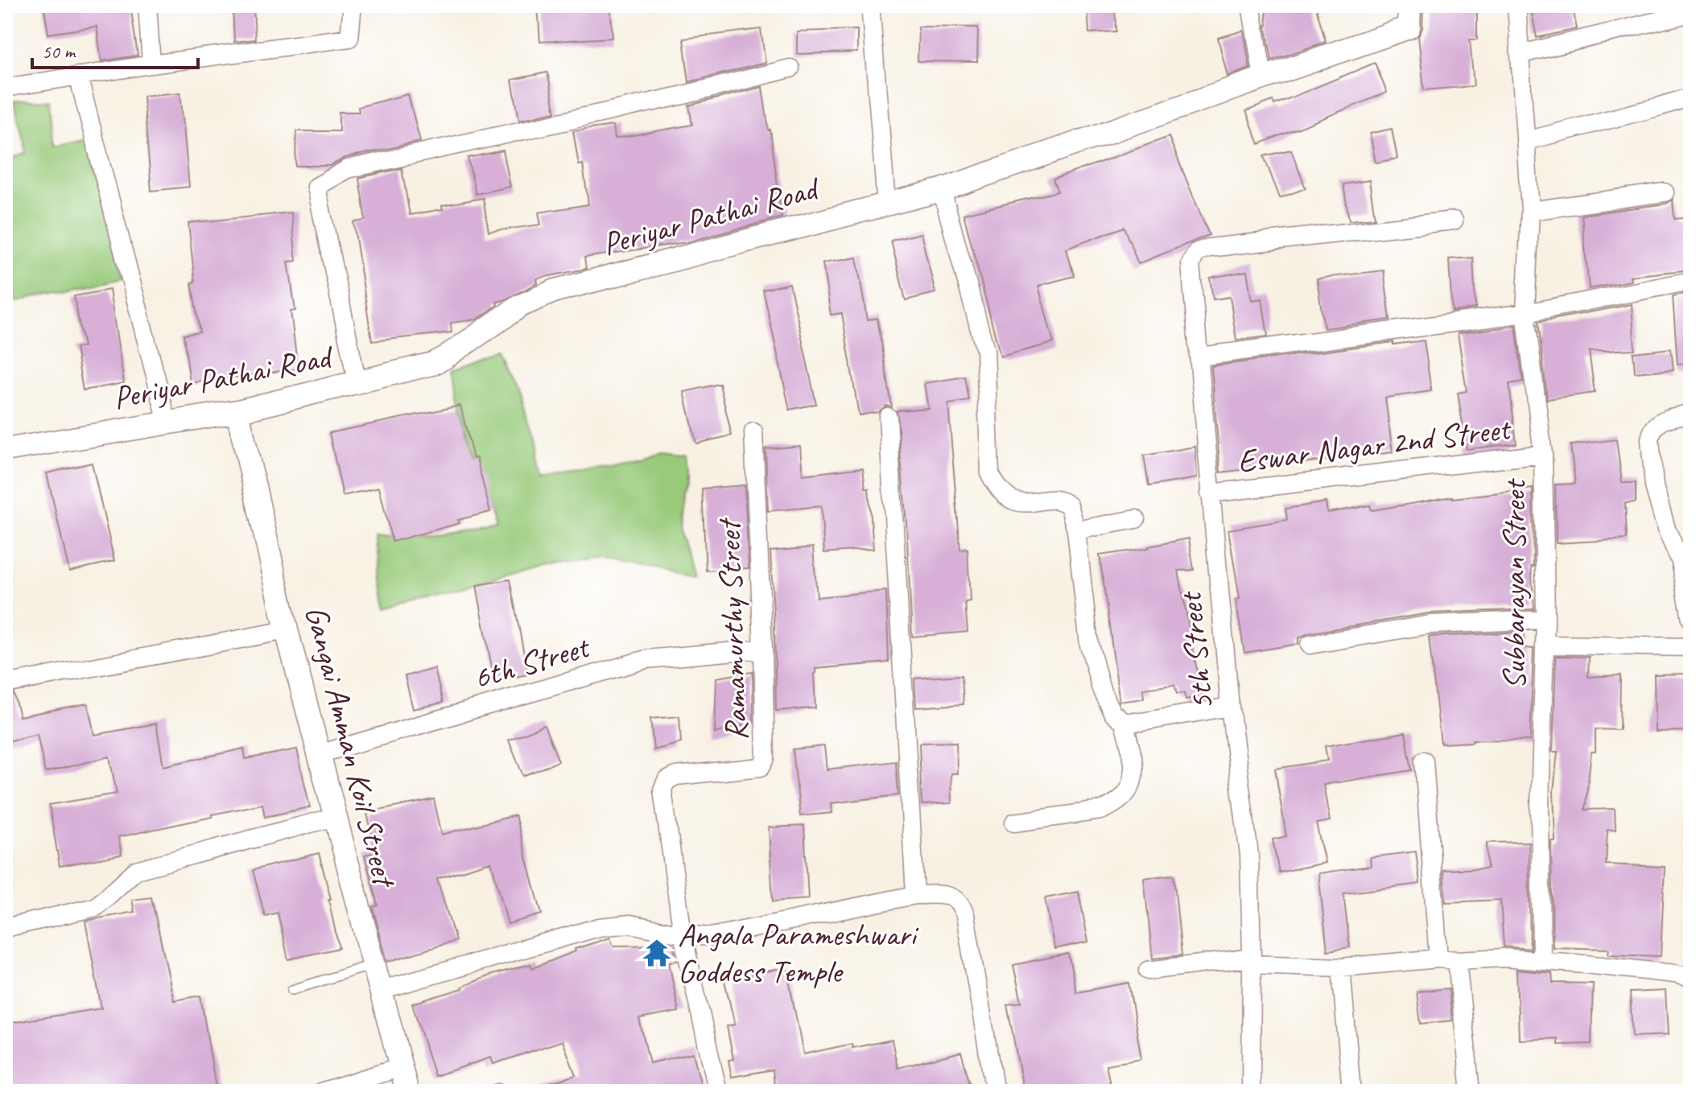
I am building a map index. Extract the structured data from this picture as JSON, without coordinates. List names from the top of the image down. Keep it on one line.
{"streets":{"street":["Periyar Pathai Road","Eswar Nagar 2nd Street","Subbarayan Street","Ramamurthy Street","5th Street","6th Street","Gangai Amman Koil Street"]},"crossings":[["Periyar Pathai Road","Gangai Amman Koil Street"],["Eswar Nagar 2nd Street","Subbarayan Street"],["Eswar Nagar 2nd Street","5th Street"],["Ramamurthy Street","6th Street"],["6th Street","Gangai Amman Koil Street"]],"places":{"temple":["Angala Parameshwari Goddess Temple"]},"scale_bar":"50 m"}
